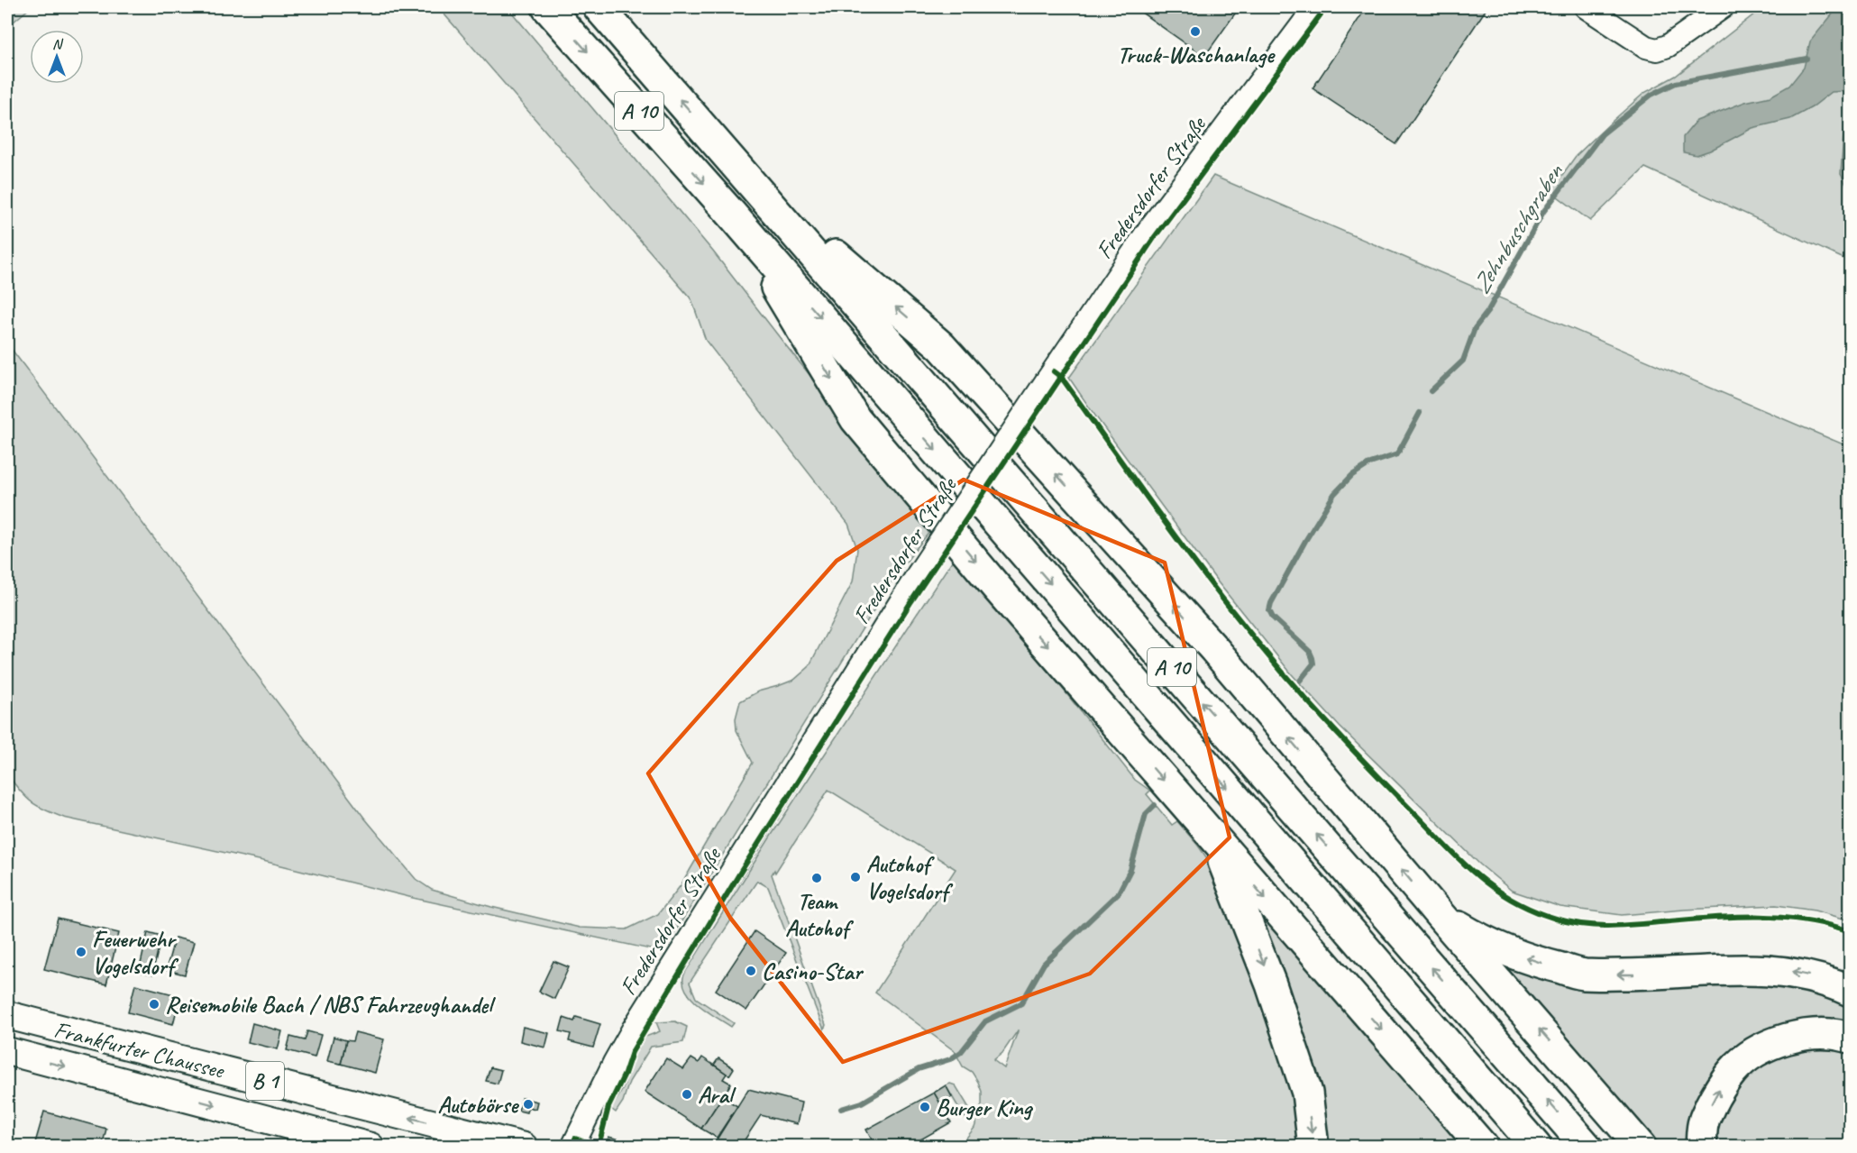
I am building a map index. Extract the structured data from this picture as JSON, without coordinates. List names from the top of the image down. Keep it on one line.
{"streets":{"highway":["A 10"],"main road":["Frankfurter Chaussee","B 1"],"street":["Fredersdorfer Straße"]},"water":["Zehnbuschgraben"],"places":["Truck-Waschanlage","Autohof Vogelsdorf","Team Autohof","Feuerwehr Vogelsdorf","Casino-Star","Reisemobile Bach / NBS Fahrzeughandel","Aral","Autobörse","Burger King"],"north":"top"}
